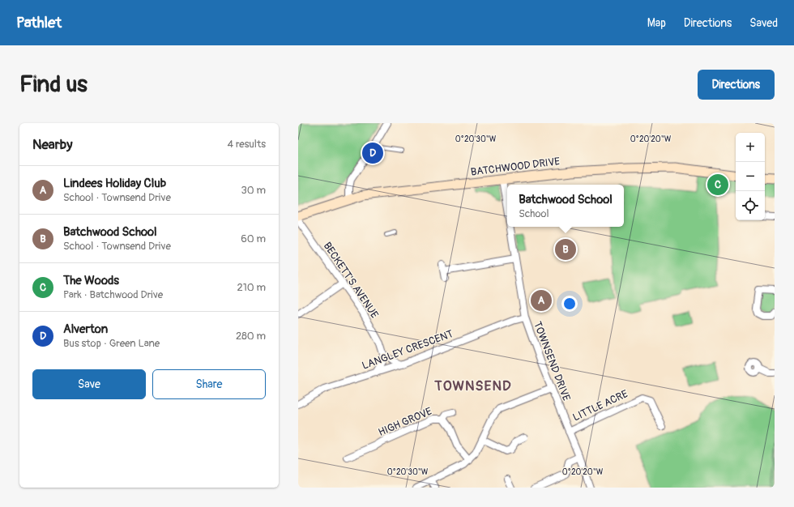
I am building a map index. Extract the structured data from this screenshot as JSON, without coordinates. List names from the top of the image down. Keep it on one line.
{"streets":{"street":["BATCHWOOD DRIVE","BECKETT'S AVENUE","LANGLEY CRESCENT","TOWNSEND DRIVE","LITTLE ACRE","HIGH GROVE"]},"crossings":[["BATCHWOOD DRIVE","TOWNSEND DRIVE"],["LANGLEY CRESCENT","TOWNSEND DRIVE"],["TOWNSEND DRIVE","LITTLE ACRE"]],"districts":["TOWNSEND"],"page":{"header":"Pathlet","nav":["Map","Directions","Saved"],"buttons":["Directions",["Save","Share"]],"title":"Find us","heading":["Nearby","4 results"],"map_buttons":["+","−"],"pins":["D","C","B","A"],"list":[{"mark":"A","name":"Lindees Holiday Club","note":"School · Townsend Drive","value":"30 m"},{"mark":"B","name":"Batchwood School","note":"School · Townsend Drive","value":"60 m"},{"mark":"C","name":"The Woods","note":"Park · Batchwood Drive","value":"210 m"},{"mark":"D","name":"Alverton","note":"Bus stop · Green Lane","value":"280 m"}],"popup":["Batchwood School","School"]},"coordinates":["0°20'30\"W","0°20'20\"W"]}
